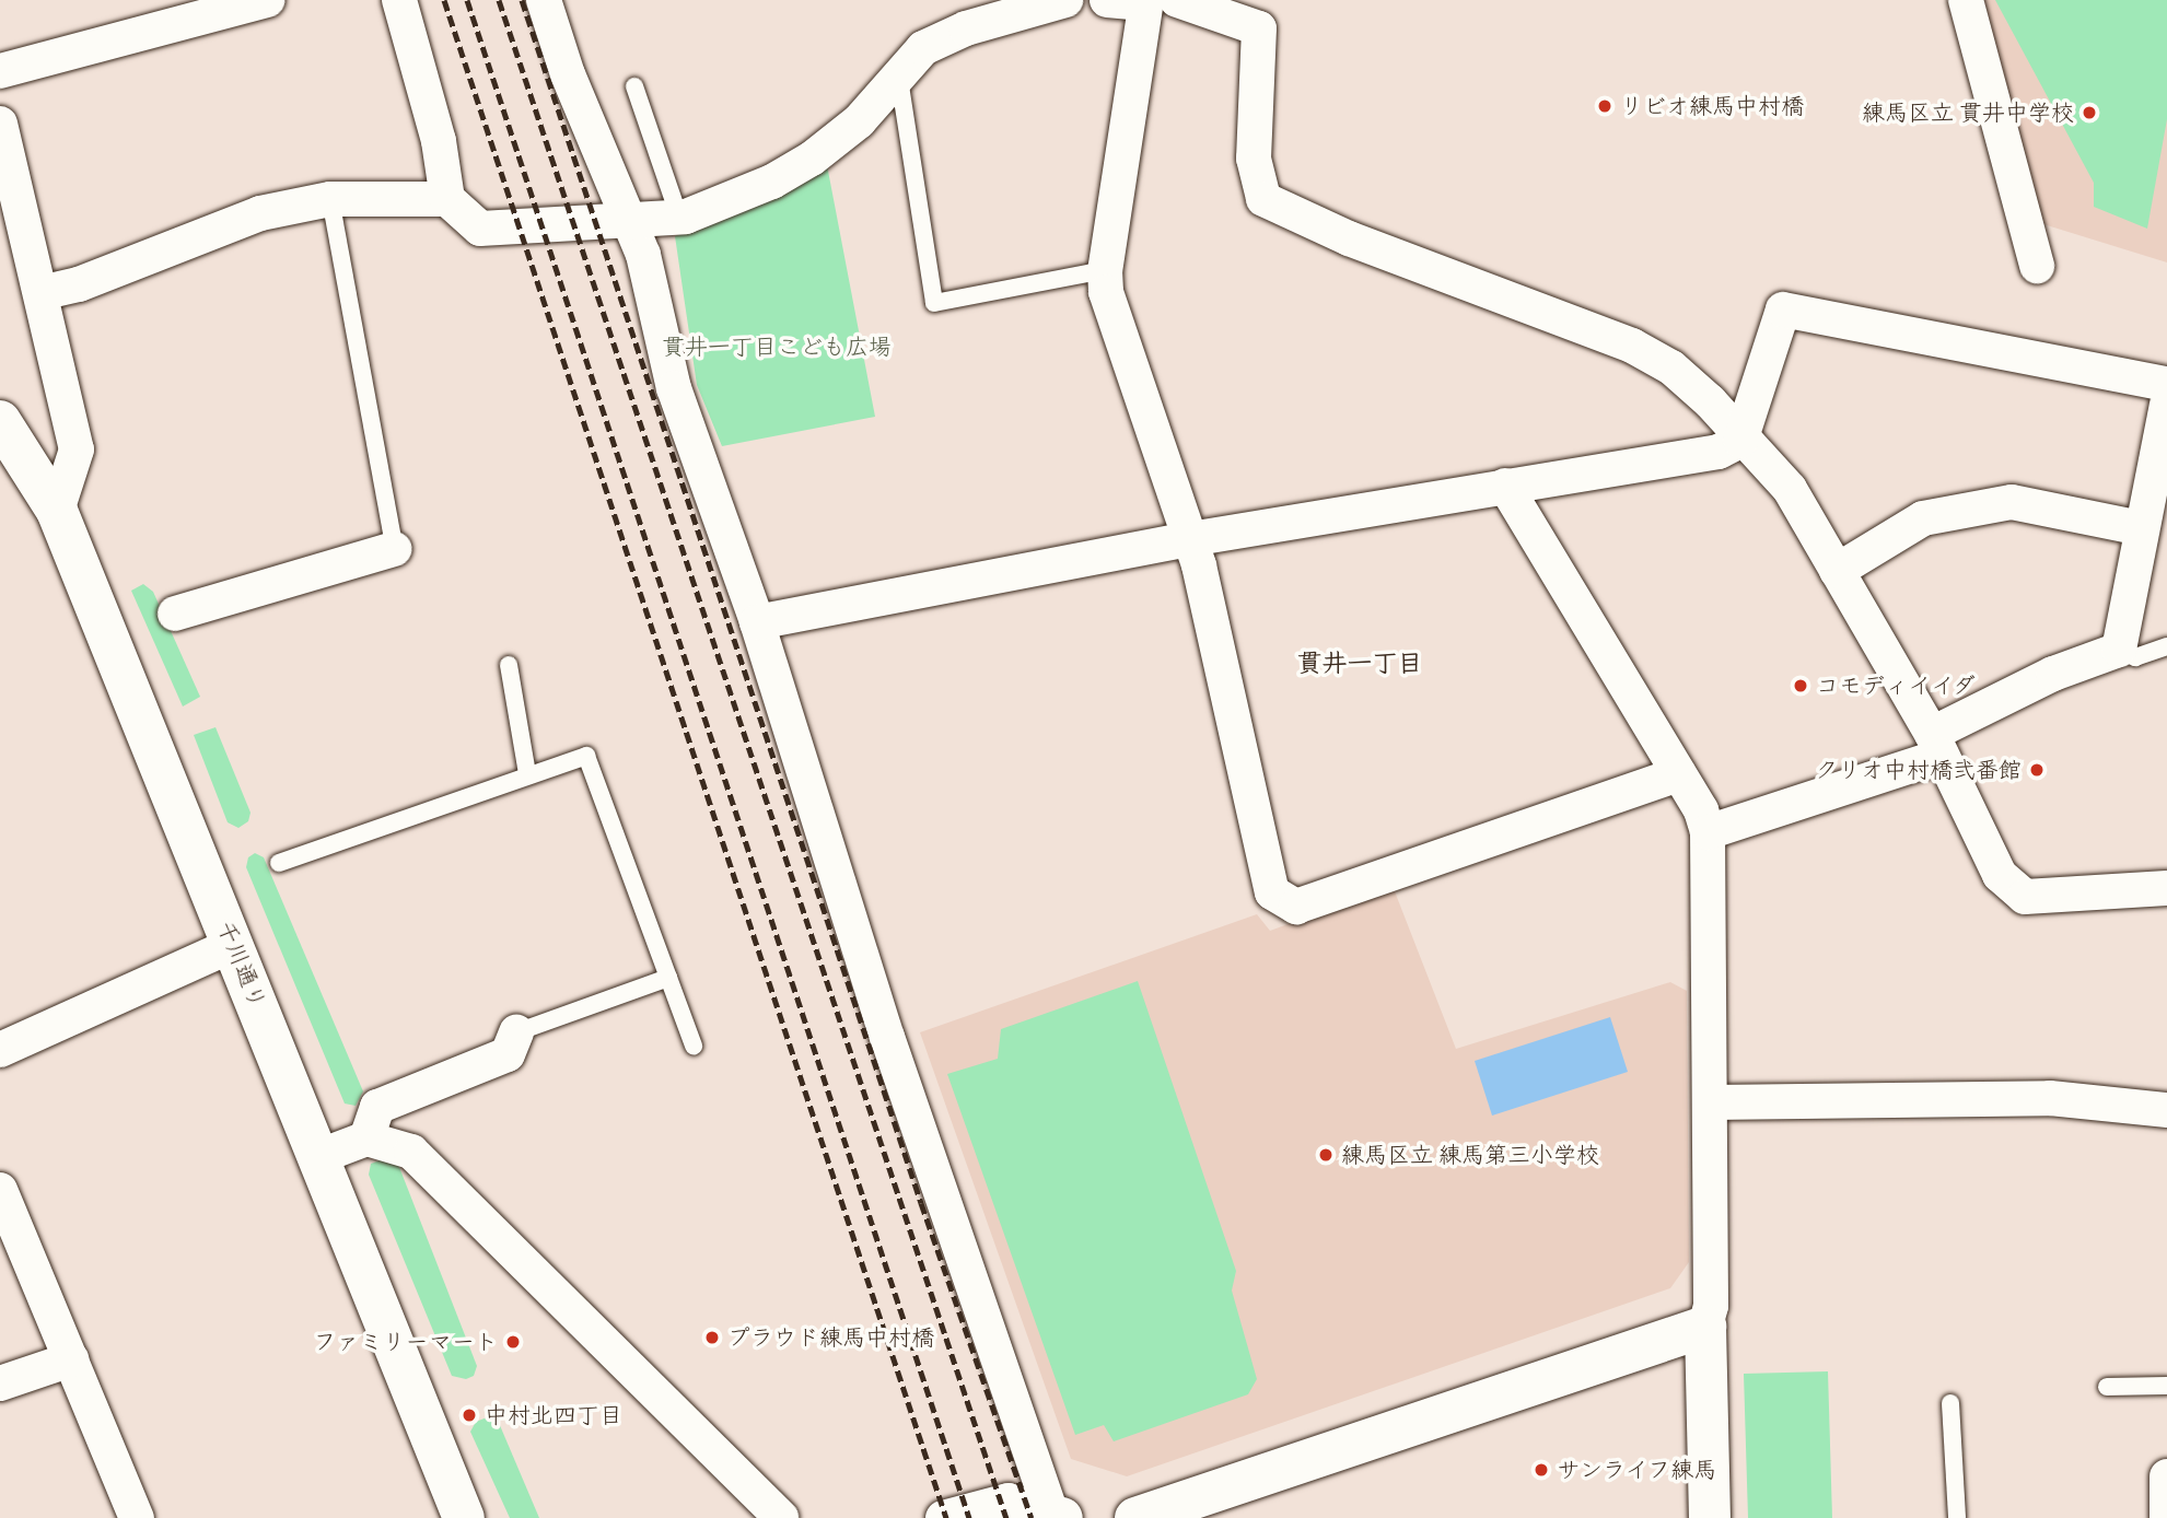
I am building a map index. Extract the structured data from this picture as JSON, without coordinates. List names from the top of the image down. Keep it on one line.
{"streets":{"main road":["千川通り"]},"districts":["貫井一丁目"],"parks":["貫井一丁目こども広場"],"places":["リビオ練馬中村橋","練馬区立 貫井中学校","コモディイイダ","クリオ中村橋弐番館","練馬区立 練馬第三小学校","プラウド練馬中村橋","ファミリーマート","中村北四丁目","サンライフ練馬"]}
